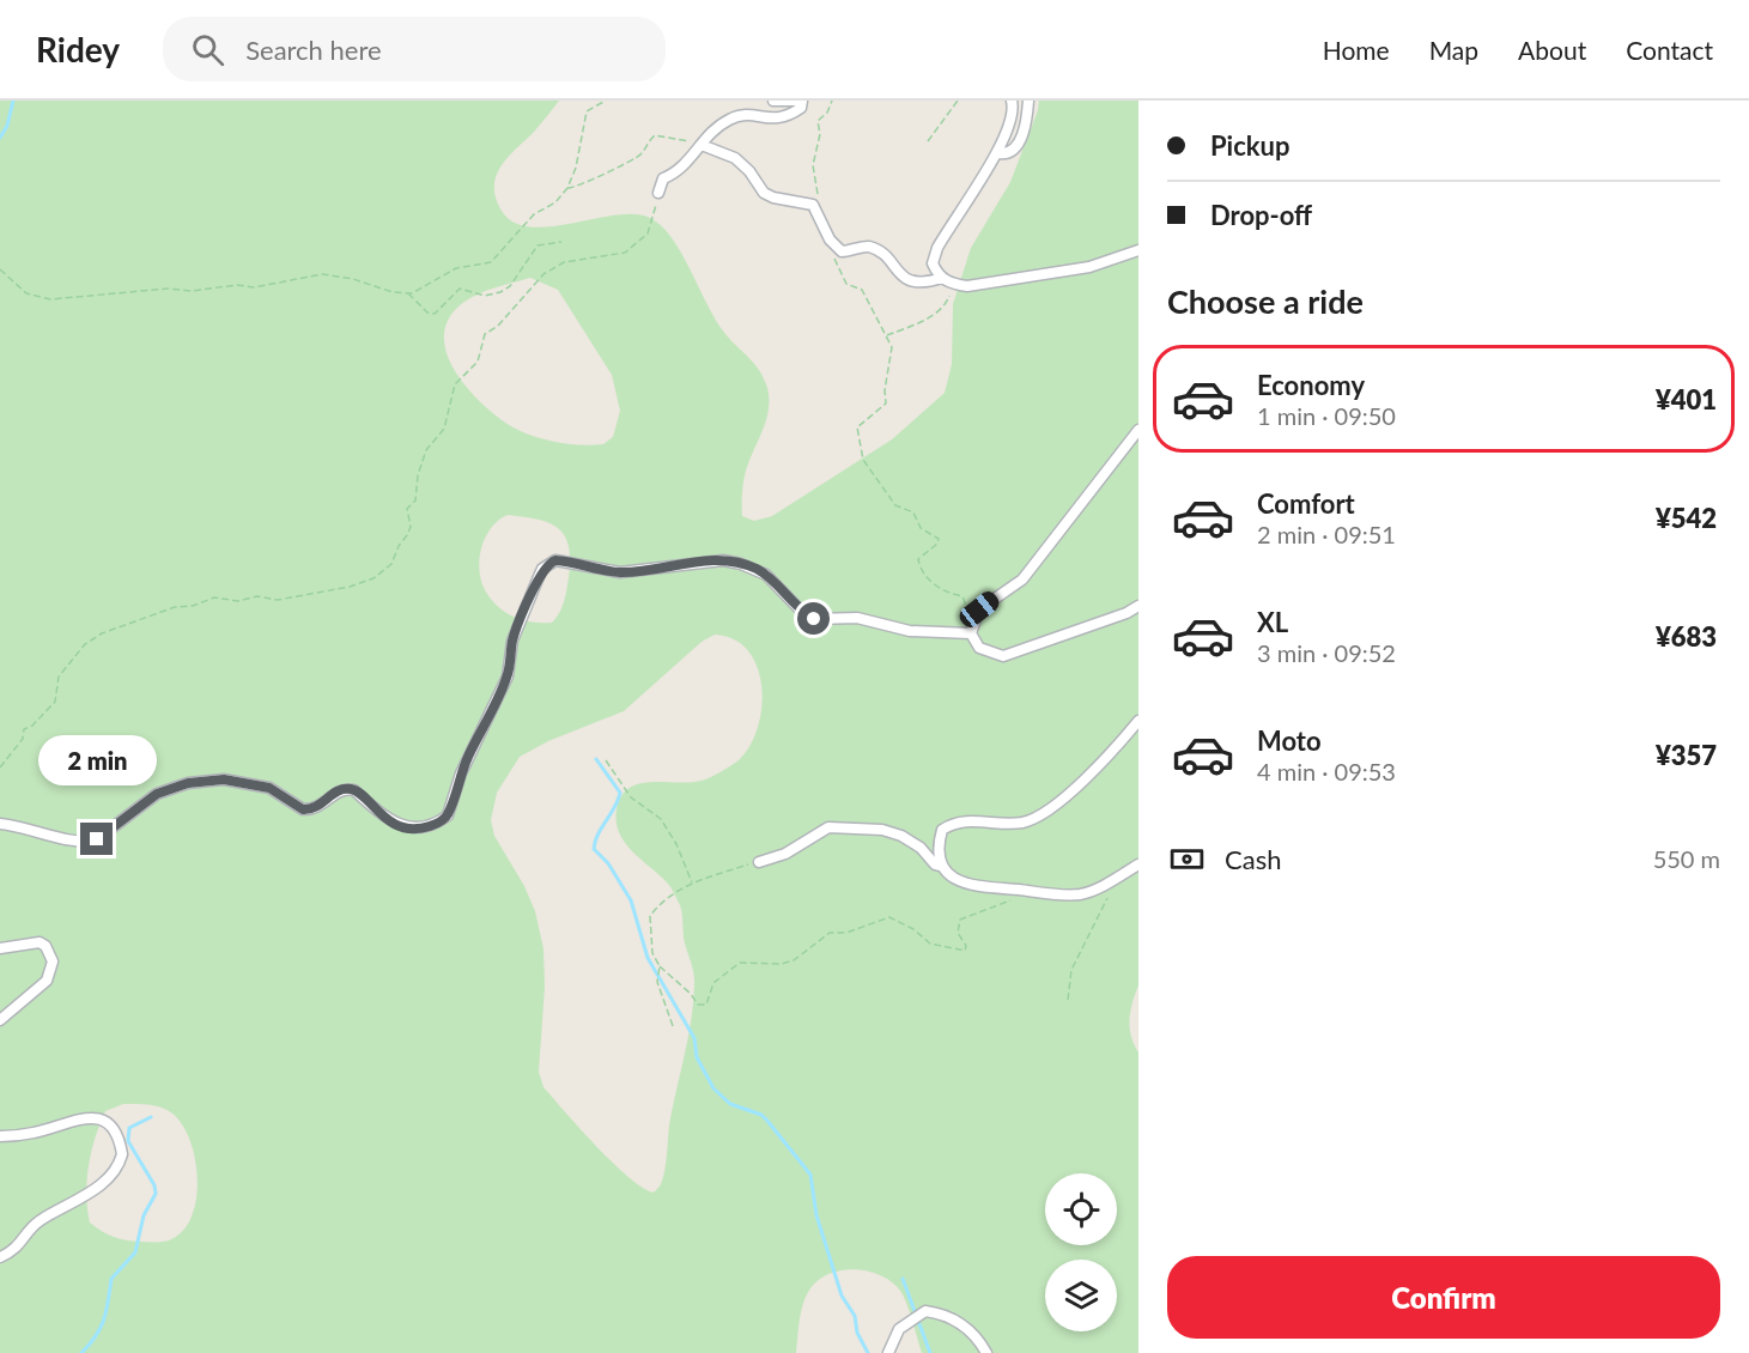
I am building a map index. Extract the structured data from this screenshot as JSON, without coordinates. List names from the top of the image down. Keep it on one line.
{"page":{"header":"Ridey","search":"Search here","nav":["Home","Map","About","Contact"],"banner":["Pickup","Drop-off"],"heading":"Choose a ride","list":[{"name":"Economy","note":"1 min · 09:50","value":"¥401"},{"name":"Comfort","note":"2 min · 09:51","value":"¥542"},{"name":"XL","note":"3 min · 09:52","value":"¥683"},{"name":"Moto","note":"4 min · 09:53","value":"¥357"}],"bubble":"2 min","pay":["Cash","550 m"],"buttons":"Confirm"}}
